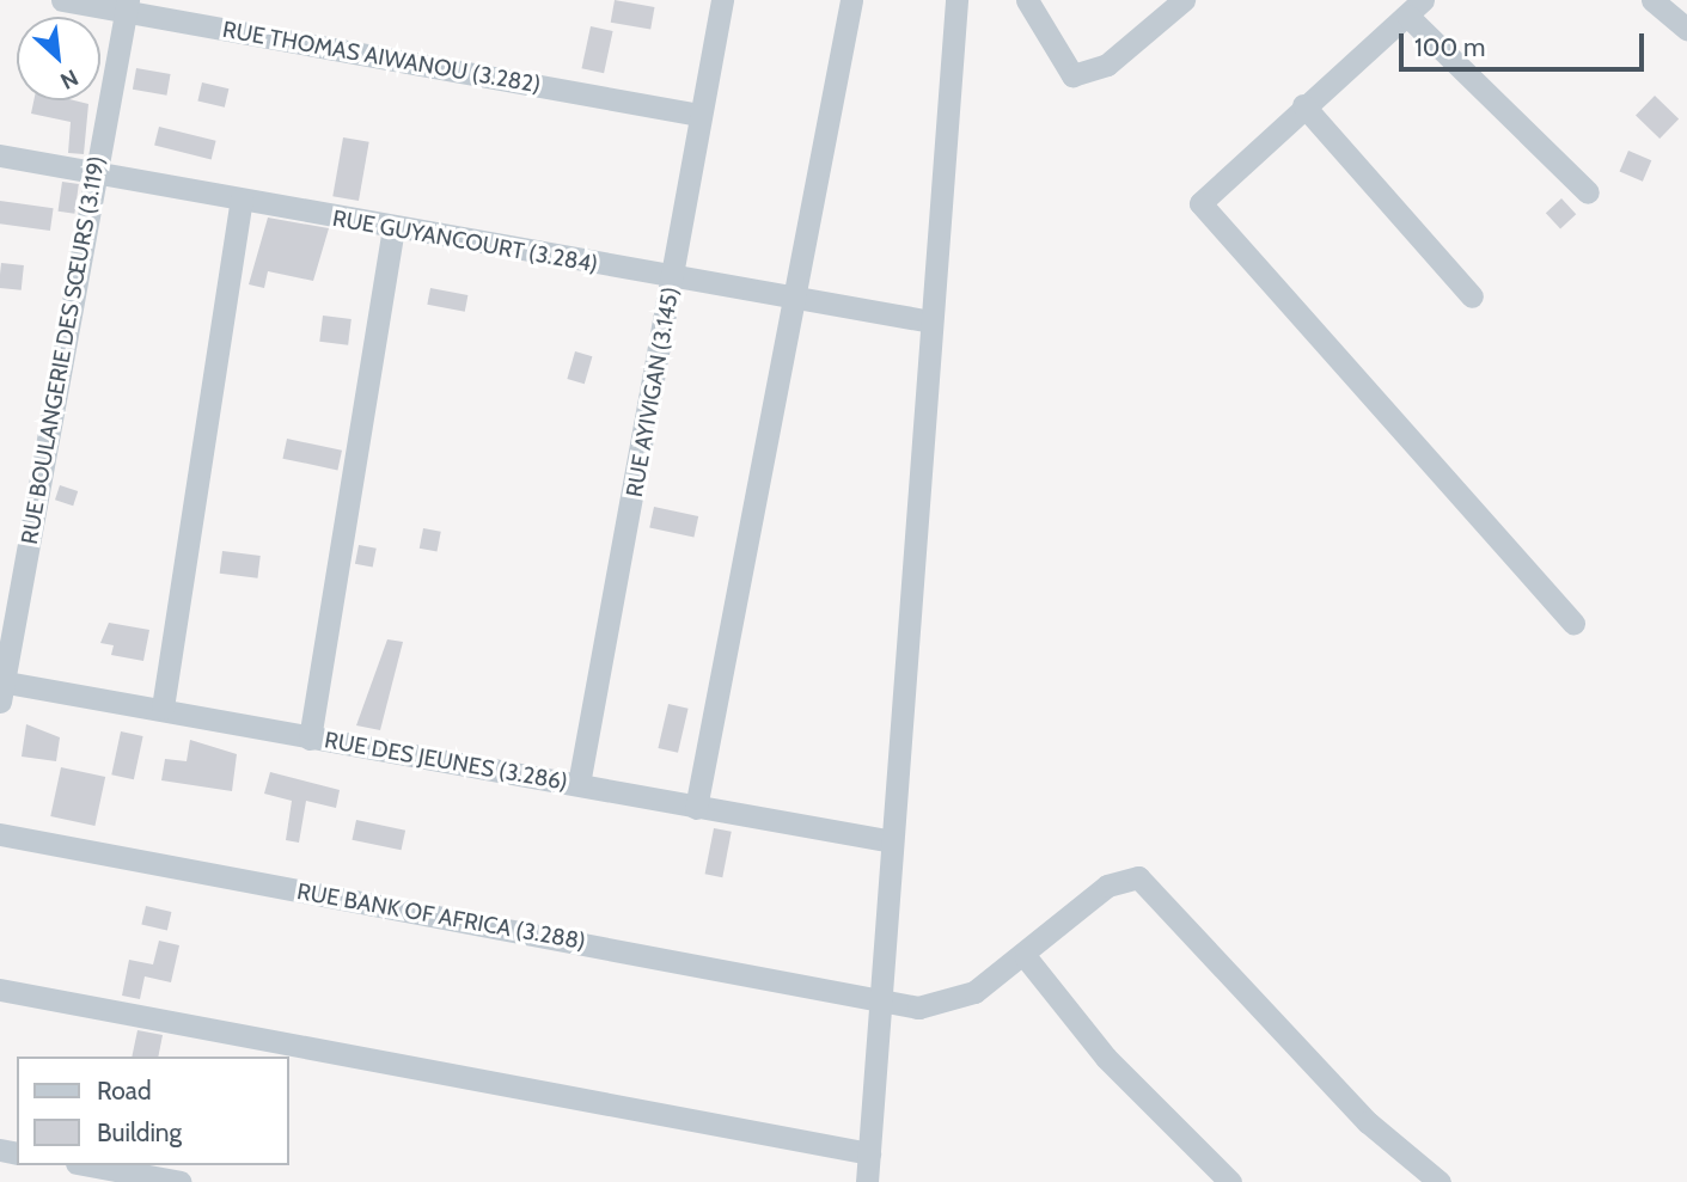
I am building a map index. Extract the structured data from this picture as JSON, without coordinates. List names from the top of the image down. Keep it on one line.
{"streets":{"street":["RUE THOMAS AIWANOU (3.282)","RUE GUYANCOURT (3.284)","RUE BOULANGERIE DES SŒURS (3.119)","RUE AYIVIGAN (3.145)","RUE DES JEUNES (3.286)","RUE BANK OF AFRICA (3.288)"]},"crossings":[["RUE THOMAS AIWANOU (3.282)","RUE BOULANGERIE DES SŒURS (3.119)"],["RUE THOMAS AIWANOU (3.282)","RUE AYIVIGAN (3.145)"],["RUE GUYANCOURT (3.284)","RUE BOULANGERIE DES SŒURS (3.119)"],["RUE GUYANCOURT (3.284)","RUE AYIVIGAN (3.145)"],["RUE BOULANGERIE DES SŒURS (3.119)","RUE DES JEUNES (3.286)"],["RUE AYIVIGAN (3.145)","RUE DES JEUNES (3.286)"]],"legend":["Road","Building"],"scale_bar":"100 m","north":"bottom right"}
